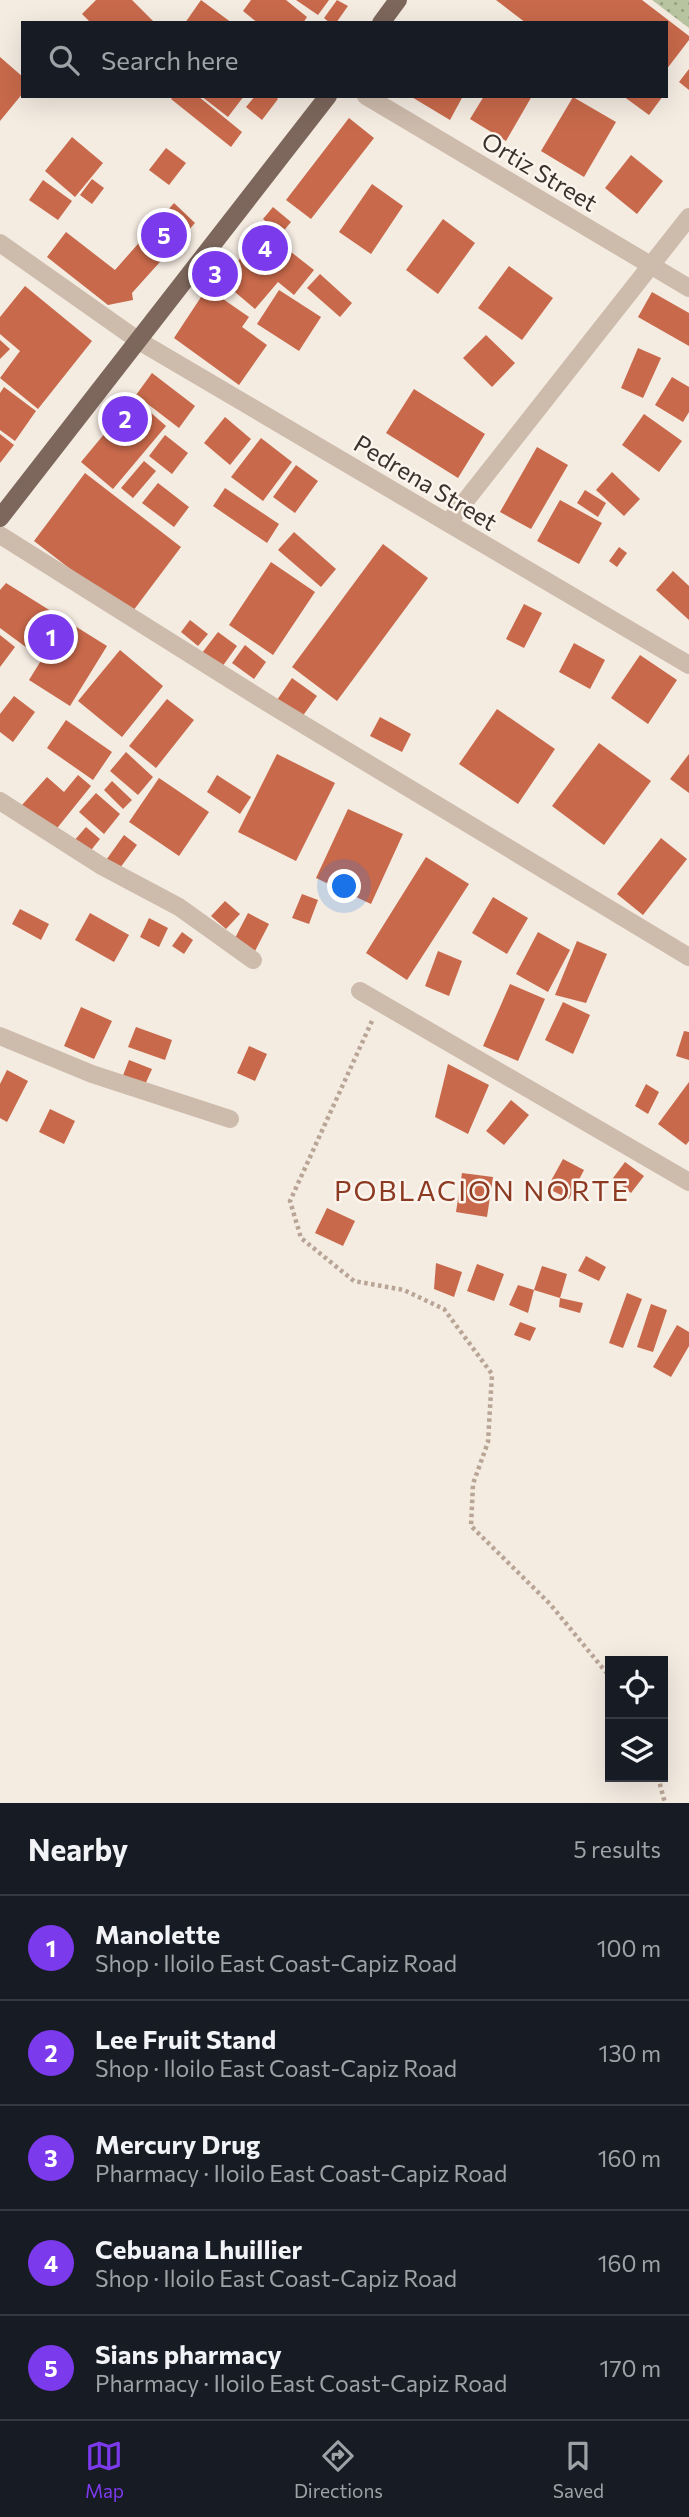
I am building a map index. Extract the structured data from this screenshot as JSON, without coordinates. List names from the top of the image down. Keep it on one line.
{"streets":{"street":["Ortiz Street","Pedrena Street"]},"districts":["POBLACION NORTE"],"page":{"search":"Search here","pins":["5","4","3","2","1"],"heading":["Nearby","5 results"],"list":[{"mark":"1","name":"Manolette","note":"Shop · Iloilo East Coast-Capiz Road","value":"100 m"},{"mark":"2","name":"Lee Fruit Stand","note":"Shop · Iloilo East Coast-Capiz Road","value":"130 m"},{"mark":"3","name":"Mercury Drug","note":"Pharmacy · Iloilo East Coast-Capiz Road","value":"160 m"},{"mark":"4","name":"Cebuana Lhuillier","note":"Shop · Iloilo East Coast-Capiz Road","value":"160 m"},{"mark":"5","name":"Sians pharmacy","note":"Pharmacy · Iloilo East Coast-Capiz Road","value":"170 m"}],"nav":["Map","Directions","Saved"]}}
